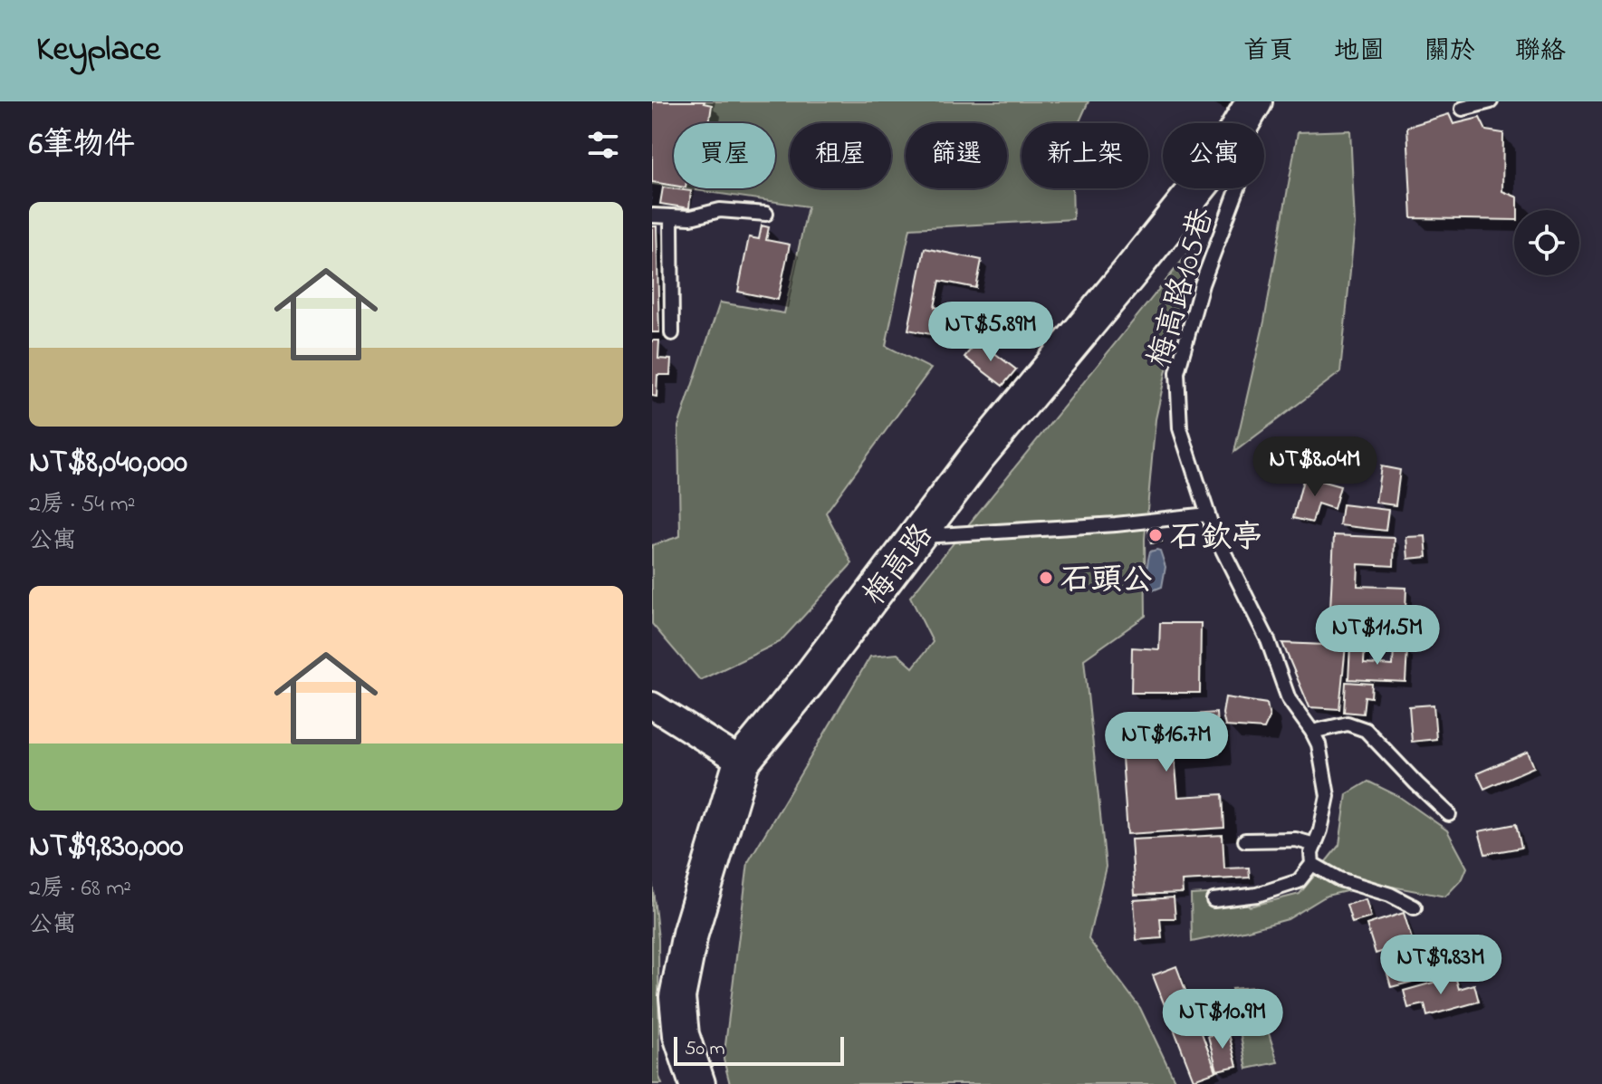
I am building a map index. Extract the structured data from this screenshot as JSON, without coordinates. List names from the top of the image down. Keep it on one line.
{"streets":{"street":["梅高路"],"lane":["梅高路105巷"]},"places":["石欽亭","石頭公"],"scale_bar":"50 m","page":{"header":"Keyplace","nav":["首頁","地圖","關於","聯絡"],"heading":"6筆物件","chip":["買屋","租屋","篩選","新上架","公寓"],"list":[{"name":"NT$8,040,000","note":"2房 · 54 m² · 公寓"},{"name":"NT$9,830,000","note":"2房 · 68 m² · 公寓"}],"price":["NT$5.89M","NT$8.04M","NT$11.5M","NT$16.7M","NT$9.83M","NT$10.9M"],"scale":"50 m"}}
